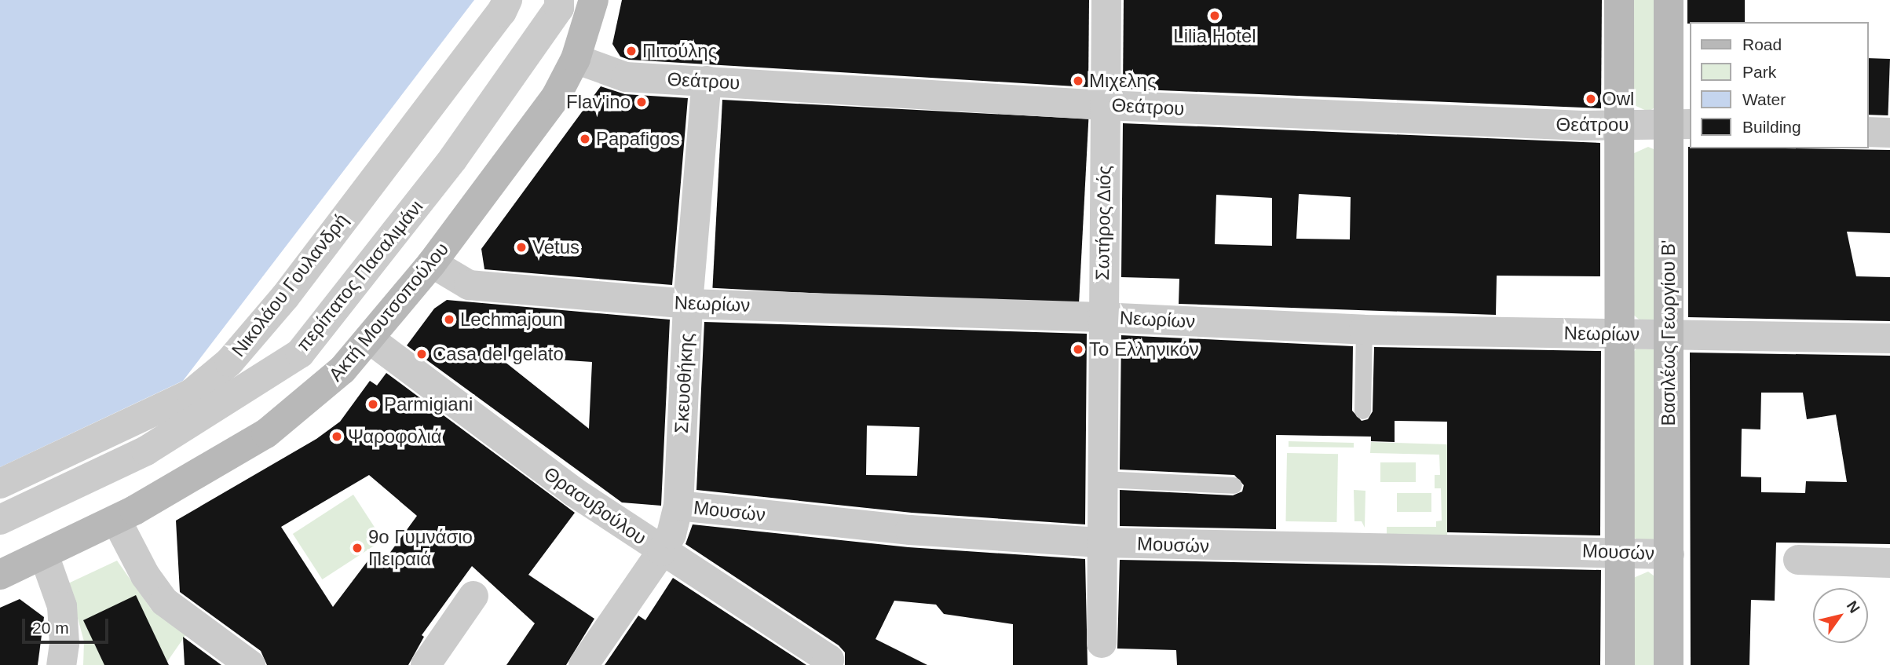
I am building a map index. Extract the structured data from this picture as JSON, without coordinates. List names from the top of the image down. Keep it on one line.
{"streets":{"street":["Θεάτρου","Σωτήρος Διός","περίπατος Πασαλιμάνι","Νικολάου Γουλανδρή","Νεωρίων","Ακτή Μουτσοπούλου","Βασιλέως Γεωργίου Β'","Σκευοθήκης","Θρασυβούλου","Μουσών"]},"crossings":[["Θεάτρου","Σωτήρος Διός"],["Θεάτρου","Ακτή Μουτσοπούλου"],["Θεάτρου","Βασιλέως Γεωργίου Β'"],["Θεάτρου","Σκευοθήκης"],["Σωτήρος Διός","Νεωρίων"],["Σωτήρος Διός","Μουσών"],["Νεωρίων","Ακτή Μουτσοπούλου"],["Νεωρίων","Βασιλέως Γεωργίου Β'"],["Νεωρίων","Σκευοθήκης"],["Ακτή Μουτσοπούλου","Θρασυβούλου"],["Βασιλέως Γεωργίου Β'","Μουσών"],["Σκευοθήκης","Θρασυβούλου"],["Σκευοθήκης","Μουσών"]],"places":["Lilia Hotel","Πιτούλης","Μιχελης","Owl","Flav'ino","Papafigos","Vetus","Lechmajoun","Το Ελληνικόν","Casa del gelato","Parmigiani","Ψαροφολιά","9ο Γυμνάσιο Πειραιά"],"legend":["Road","Park","Water","Building"],"scale_bar":"20 m","north":"top right"}
